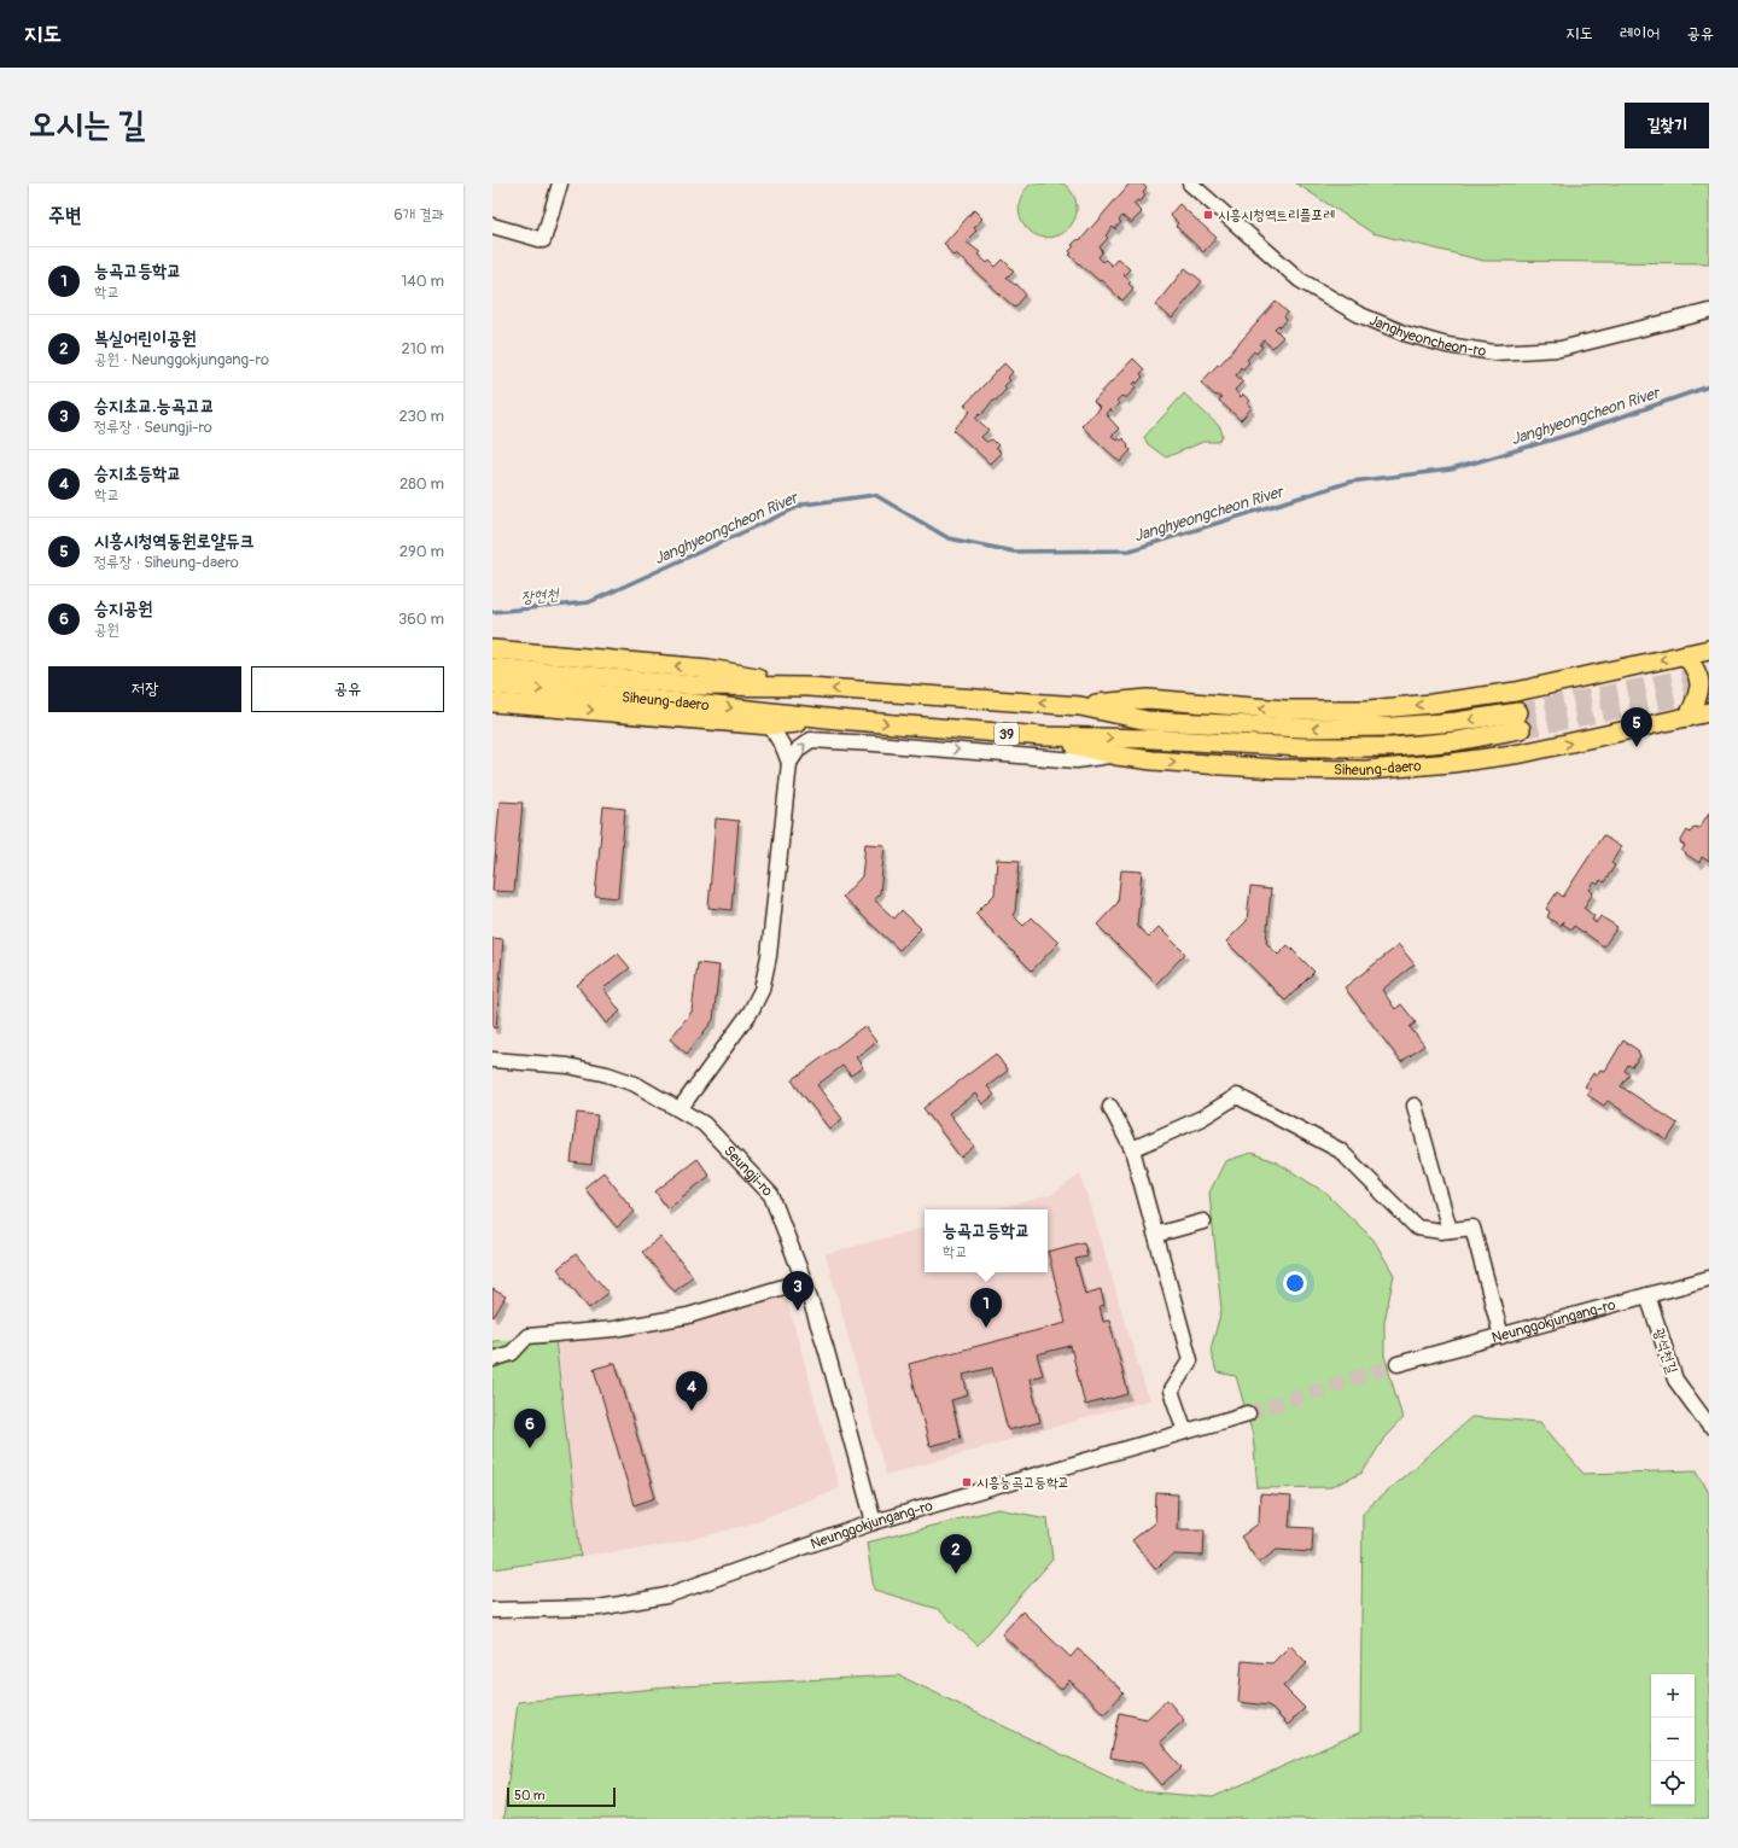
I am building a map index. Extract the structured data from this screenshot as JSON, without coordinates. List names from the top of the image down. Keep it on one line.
{"streets":{"main road":["Siheung-daero","39"],"street":["Janghyeoncheon-ro","Seungji-ro","Neunggokjungang-ro","광석천길"]},"crossings":[["Seungji-ro","Neunggokjungang-ro"],["Neunggokjungang-ro","광석천길"]],"water":["Janghyeongcheon River","장현천"],"places":{"transit":["시흥시청역트리플포레","시흥능곡고등학교"]},"scale_bar":"50 m","page":{"header":"지도","nav":["지도","레이어","공유"],"buttons":["길찾기",["저장","공유"]],"title":"오시는 길","heading":["주변","6개 결과"],"list":[{"mark":"1","name":"능곡고등학교","note":"학교","value":"140 m"},{"mark":"2","name":"복실어린이공원","note":"공원 · Neunggokjungang-ro","value":"210 m"},{"mark":"3","name":"승지초교.능곡고교","note":"정류장 · Seungji-ro","value":"230 m"},{"mark":"4","name":"승지초등학교","note":"학교","value":"280 m"},{"mark":"5","name":"시흥시청역동원로얄듀크","note":"정류장 · Siheung-daero","value":"290 m"},{"mark":"6","name":"승지공원","note":"공원","value":"360 m"}],"pins":["5","3","1","4","6","2"],"popup":["능곡고등학교","학교"],"map_buttons":["+","−"],"scale":"50 m"}}
